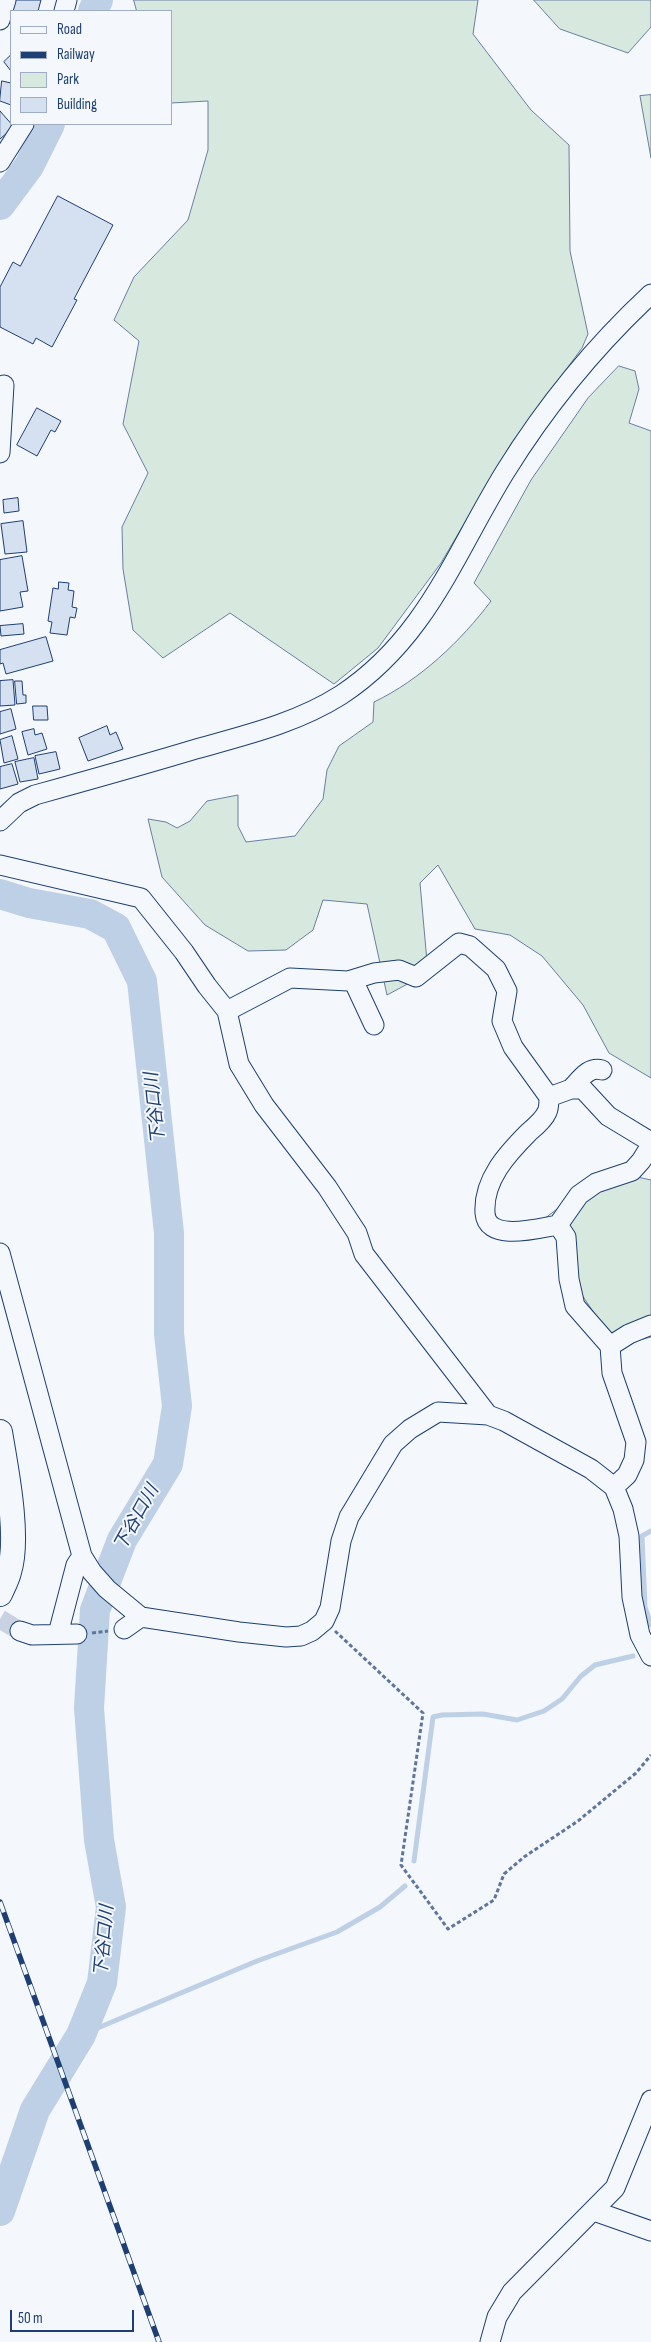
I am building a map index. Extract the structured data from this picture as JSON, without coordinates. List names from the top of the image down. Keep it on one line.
{"water":["下谷口川"],"legend":["Road","Railway","Park","Building"],"scale_bar":"50 m"}
